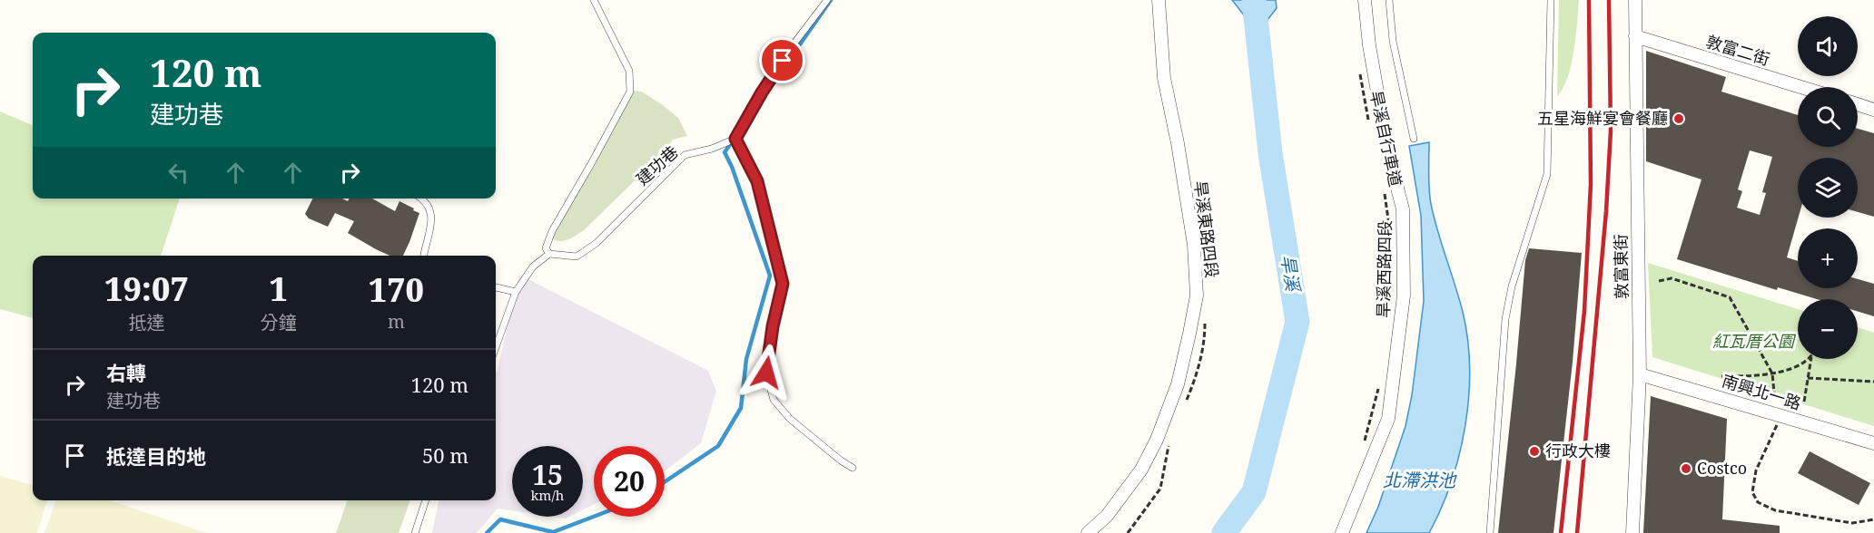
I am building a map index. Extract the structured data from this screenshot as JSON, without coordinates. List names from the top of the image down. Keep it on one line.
{"streets":{"street":["敦富二街","旱溪東路四段","敦富東街","旱溪西路四段","南興北一路"],"lane":["建功巷"],"path":["旱溪自行車道"]},"crossings":[["敦富二街","敦富東街"],["敦富東街","南興北一路"]],"water":["旱溪","北滯洪池"],"parks":["紅瓦厝公園"],"places":["五星海鮮宴會餐廳","行政大樓","Costco"],"page":{"map_buttons":["+","−"],"turn":["120 m","建功巷"],"eta":["19:07","抵達","1","分鐘","170","m"],"list":[{"name":"右轉","note":"建功巷","value":"120 m"},{"name":"抵達目的地","value":"50 m"}],"speed":"15 km/h","limit":"20"}}
